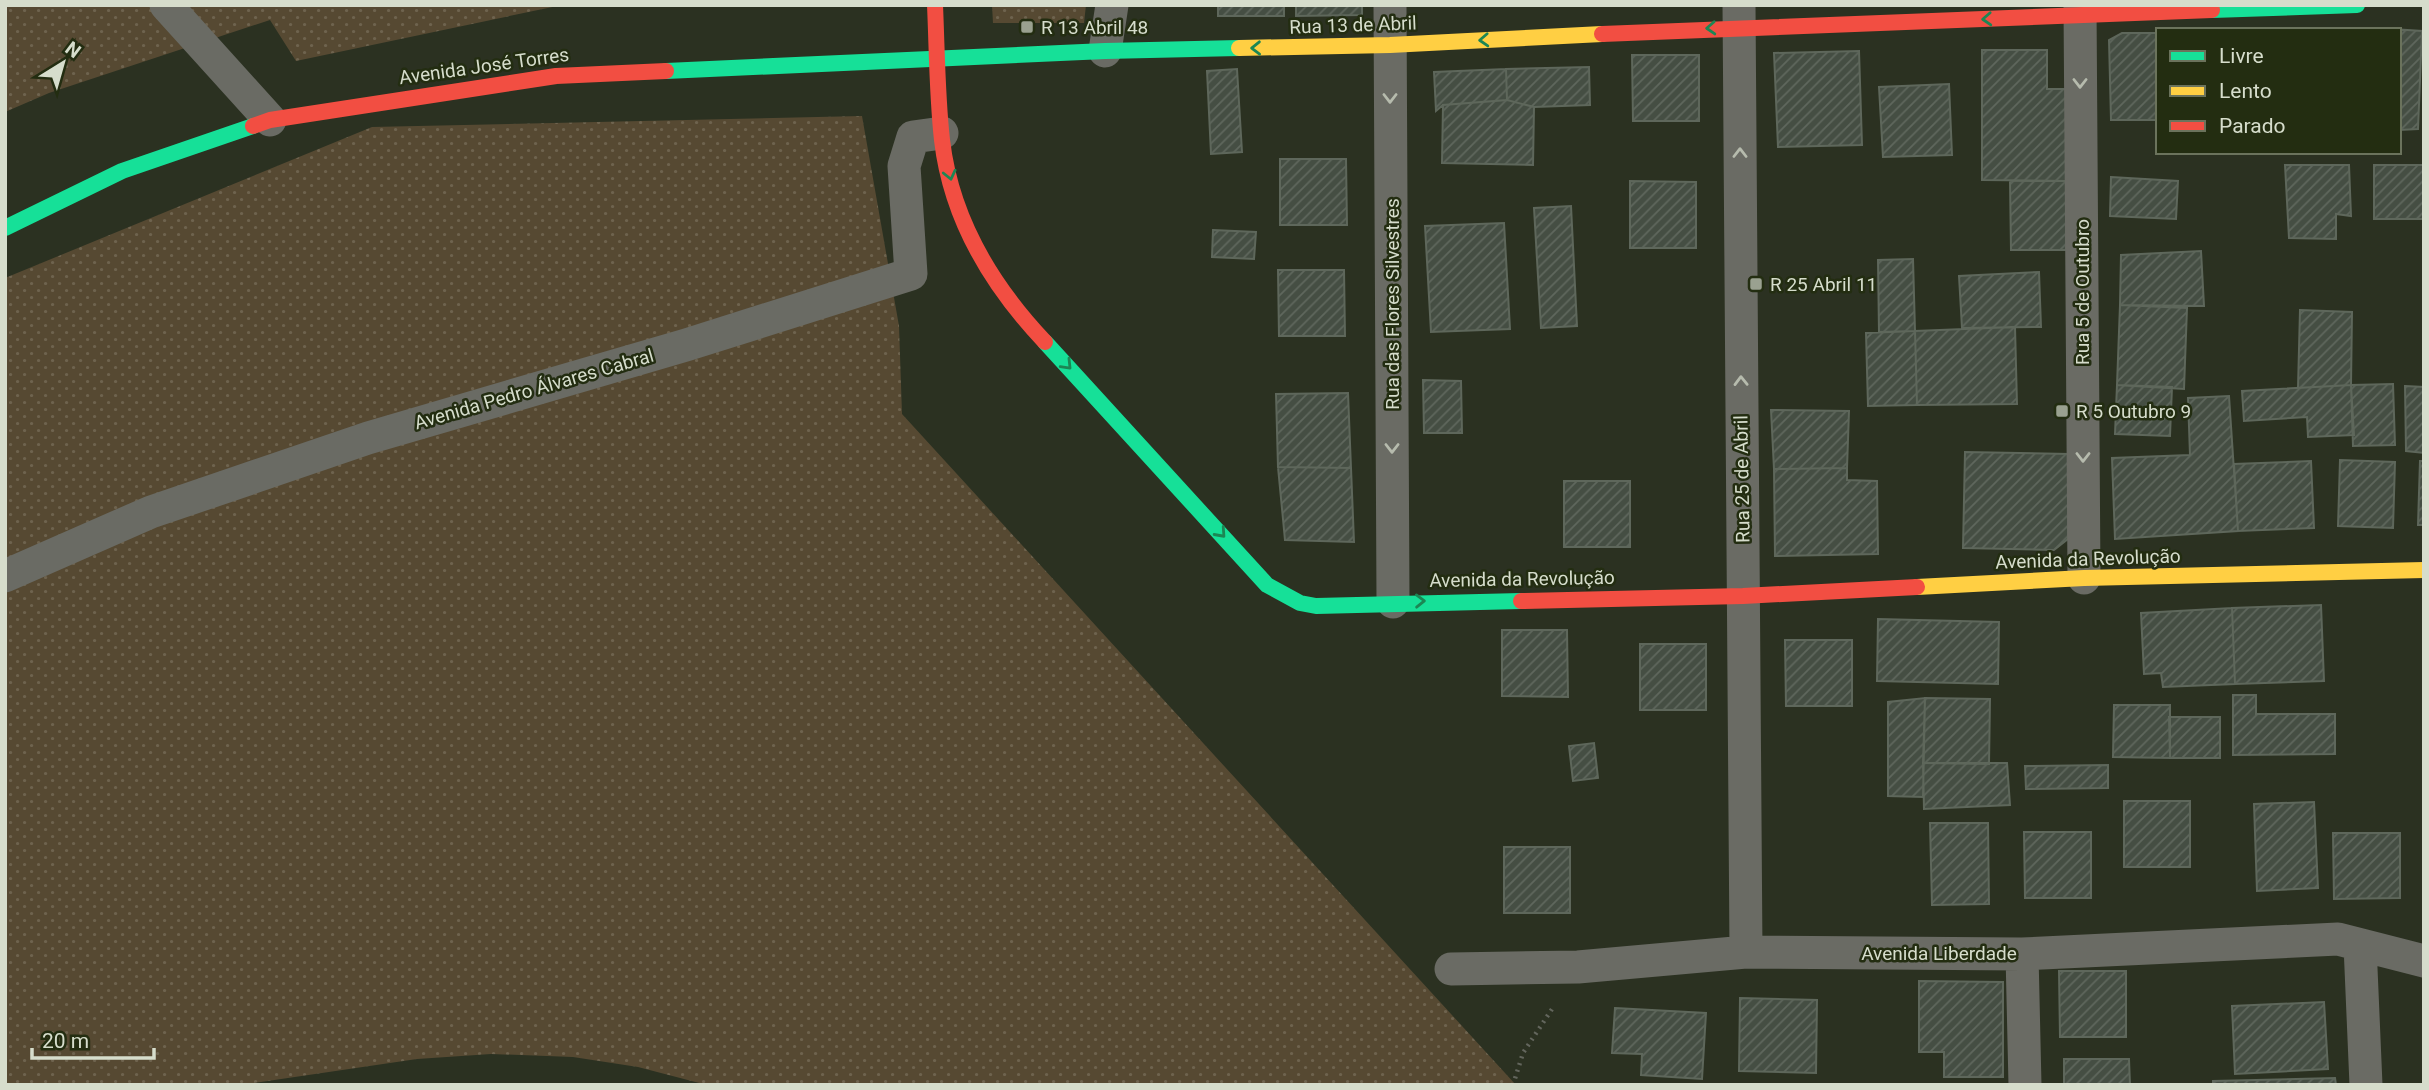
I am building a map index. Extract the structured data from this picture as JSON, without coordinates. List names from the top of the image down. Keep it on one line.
{"streets":{"street":["Rua 13 de Abril","Avenida José Torres","Rua 5 de Outubro","Rua das Flores Silvestres","Avenida Pedro Álvares Cabral","Rua 25 de Abril","Avenida da Revolução","Avenida Liberdade"]},"crossings":[["Rua 13 de Abril","Avenida José Torres"],["Rua 13 de Abril","Rua 5 de Outubro"],["Rua 13 de Abril","Rua das Flores Silvestres"],["Rua 13 de Abril","Rua 25 de Abril"],["Rua 13 de Abril","Avenida da Revolução"],["Avenida José Torres","Avenida da Revolução"],["Rua 5 de Outubro","Avenida da Revolução"],["Rua das Flores Silvestres","Avenida da Revolução"],["Avenida Pedro Álvares Cabral","Avenida da Revolução"],["Rua 25 de Abril","Avenida da Revolução"],["Rua 25 de Abril","Avenida Liberdade"]],"one_way":["Rua 13 de Abril","Rua 5 de Outubro","Rua das Flores Silvestres","Rua 25 de Abril","Avenida da Revolução"],"places":{"transit":["R 13 Abril 48","R 25 Abril 11","R 5 Outubro 9"]},"legend":["Livre","Lento","Parado"],"scale_bar":"20 m","north":"top right"}
